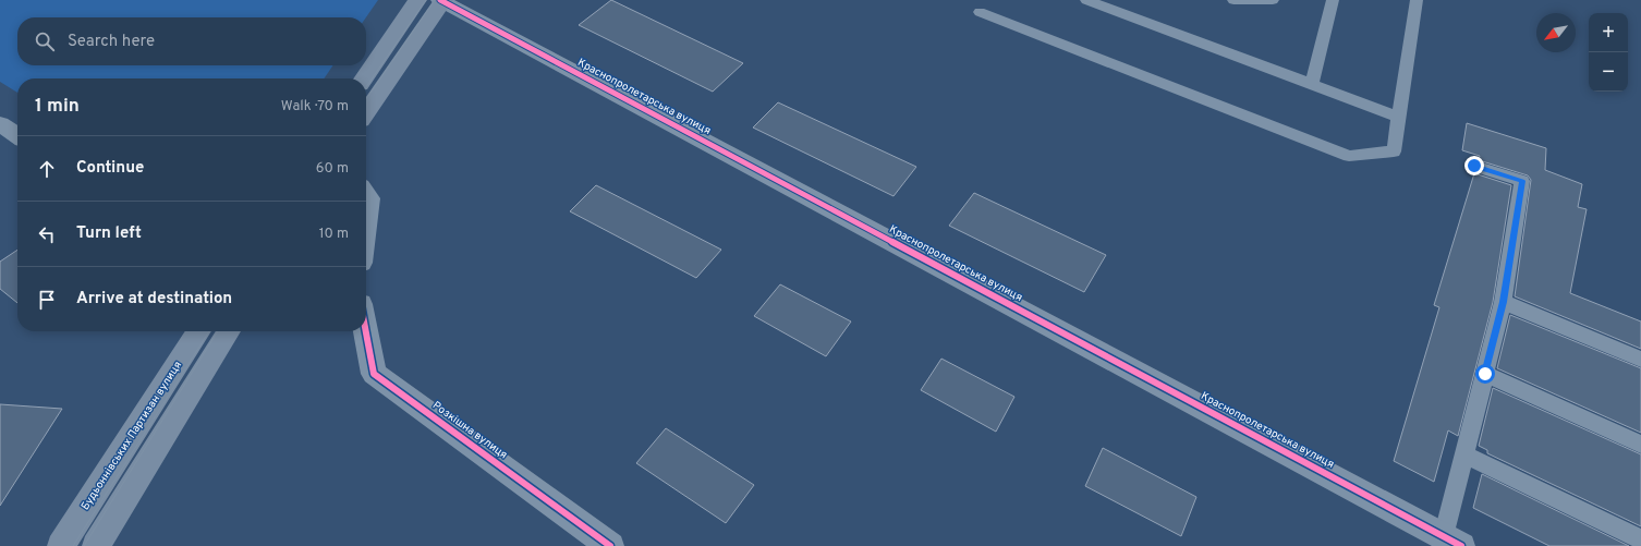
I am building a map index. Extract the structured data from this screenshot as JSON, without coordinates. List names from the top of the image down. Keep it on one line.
{"streets":{"main road":["Будьоннівських Партизан вулиця"],"street":["Краснопролетарська вулиця","Розкішна вулиця"]},"north":"bottom left","page":{"map_buttons":["+","−"],"search":"Search here","heading":["1 min","Walk · 70 m"],"list":[["Continue","60 m"],["Turn left","10 m"],"Arrive at destination"]}}
